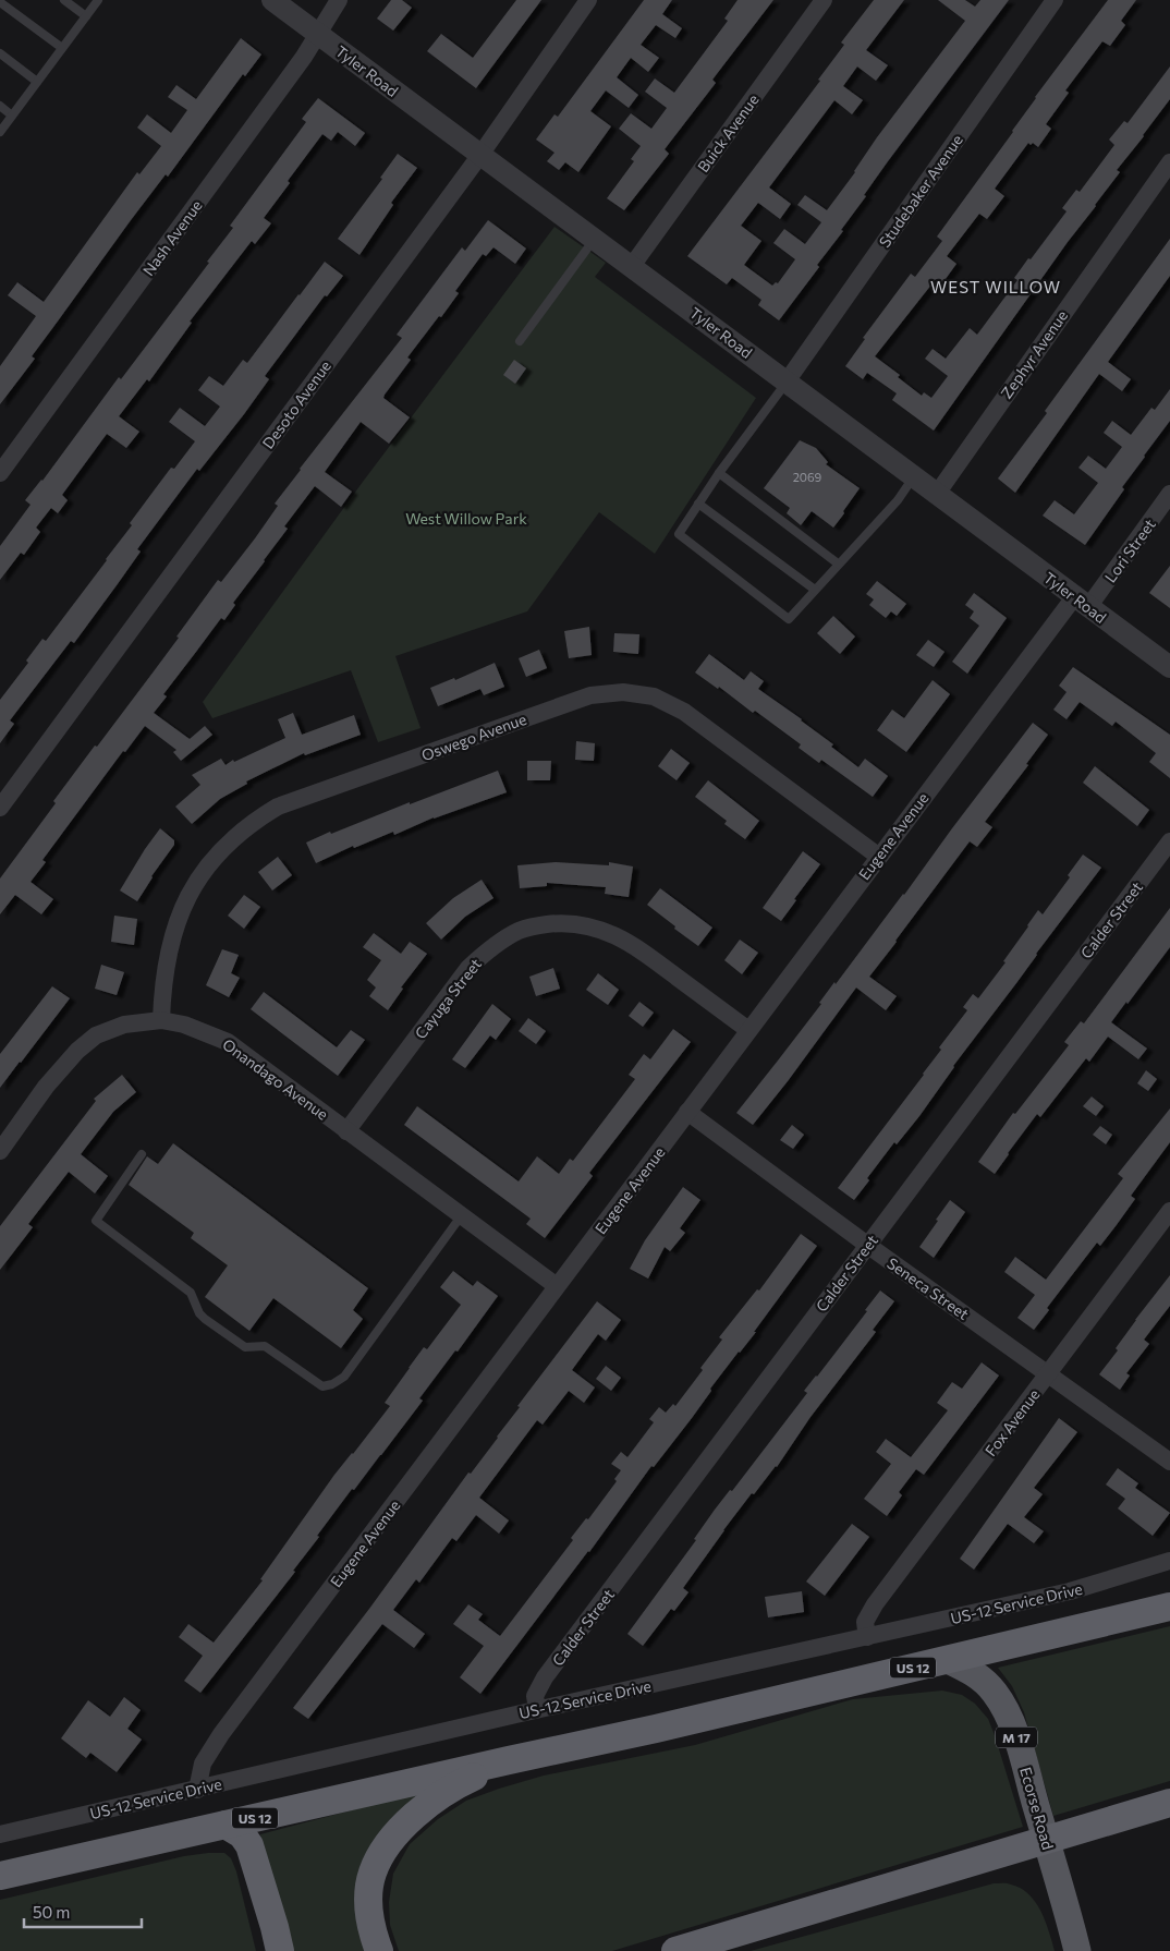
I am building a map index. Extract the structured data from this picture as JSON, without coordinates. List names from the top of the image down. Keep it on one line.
{"streets":{"highway":["US 12"],"main road":["M 17","Ecorse Road"],"street":["Tyler Road","Buick Avenue","Studebaker Avenue","Nash Avenue","Zephyr Avenue","Desoto Avenue","Lori Street","Oswego Avenue","Eugene Avenue","Calder Street","Cayuga Street","Onandago Avenue","Seneca Street","Fox Avenue","US-12 Service Drive"]},"crossings":[["Tyler Road","Buick Avenue"],["Tyler Road","Studebaker Avenue"],["Tyler Road","Nash Avenue"],["Tyler Road","Zephyr Avenue"],["Tyler Road","Desoto Avenue"],["Tyler Road","Lori Street"],["Tyler Road","Eugene Avenue"],["Lori Street","Eugene Avenue"],["Oswego Avenue","Eugene Avenue"],["Oswego Avenue","Onandago Avenue"],["Eugene Avenue","Cayuga Street"],["Eugene Avenue","Onandago Avenue"],["Eugene Avenue","Seneca Street"],["Eugene Avenue","US-12 Service Drive"],["Calder Street","Seneca Street"],["Calder Street","US-12 Service Drive"],["Cayuga Street","Onandago Avenue"],["Seneca Street","Fox Avenue"],["Fox Avenue","US-12 Service Drive"],["US 12","Ecorse Road"]],"districts":["WEST WILLOW"],"parks":["West Willow Park"],"house_numbers":["2069"],"scale_bar":"50 m"}
